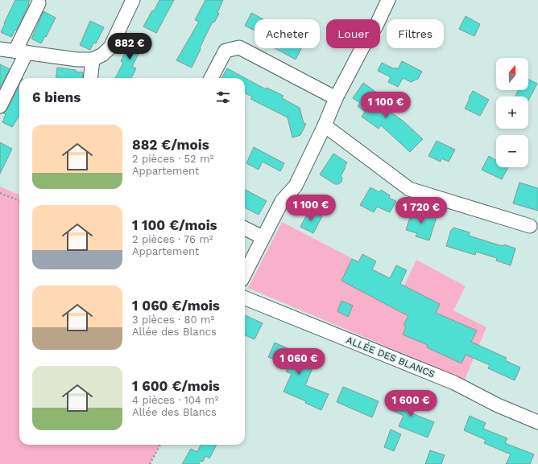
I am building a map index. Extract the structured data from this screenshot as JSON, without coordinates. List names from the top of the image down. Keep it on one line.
{"streets":{"street":["ALLÉE DES BLANCS"]},"north":"top","page":{"chip":["Acheter","Louer","Filtres"],"price":["882 €","1 100 €","1 100 €","1 720 €","1 060 €","1 600 €"],"map_buttons":["+","−"],"heading":"6 biens","list":[{"name":"882 €/mois","note":"2 pièces · 52 m² · Appartement"},{"name":"1 100 €/mois","note":"2 pièces · 76 m² · Appartement"},{"name":"1 060 €/mois","note":"3 pièces · 80 m² · Allée des Blancs"},{"name":"1 600 €/mois","note":"4 pièces · 104 m² · Allée des Blancs"}]}}
